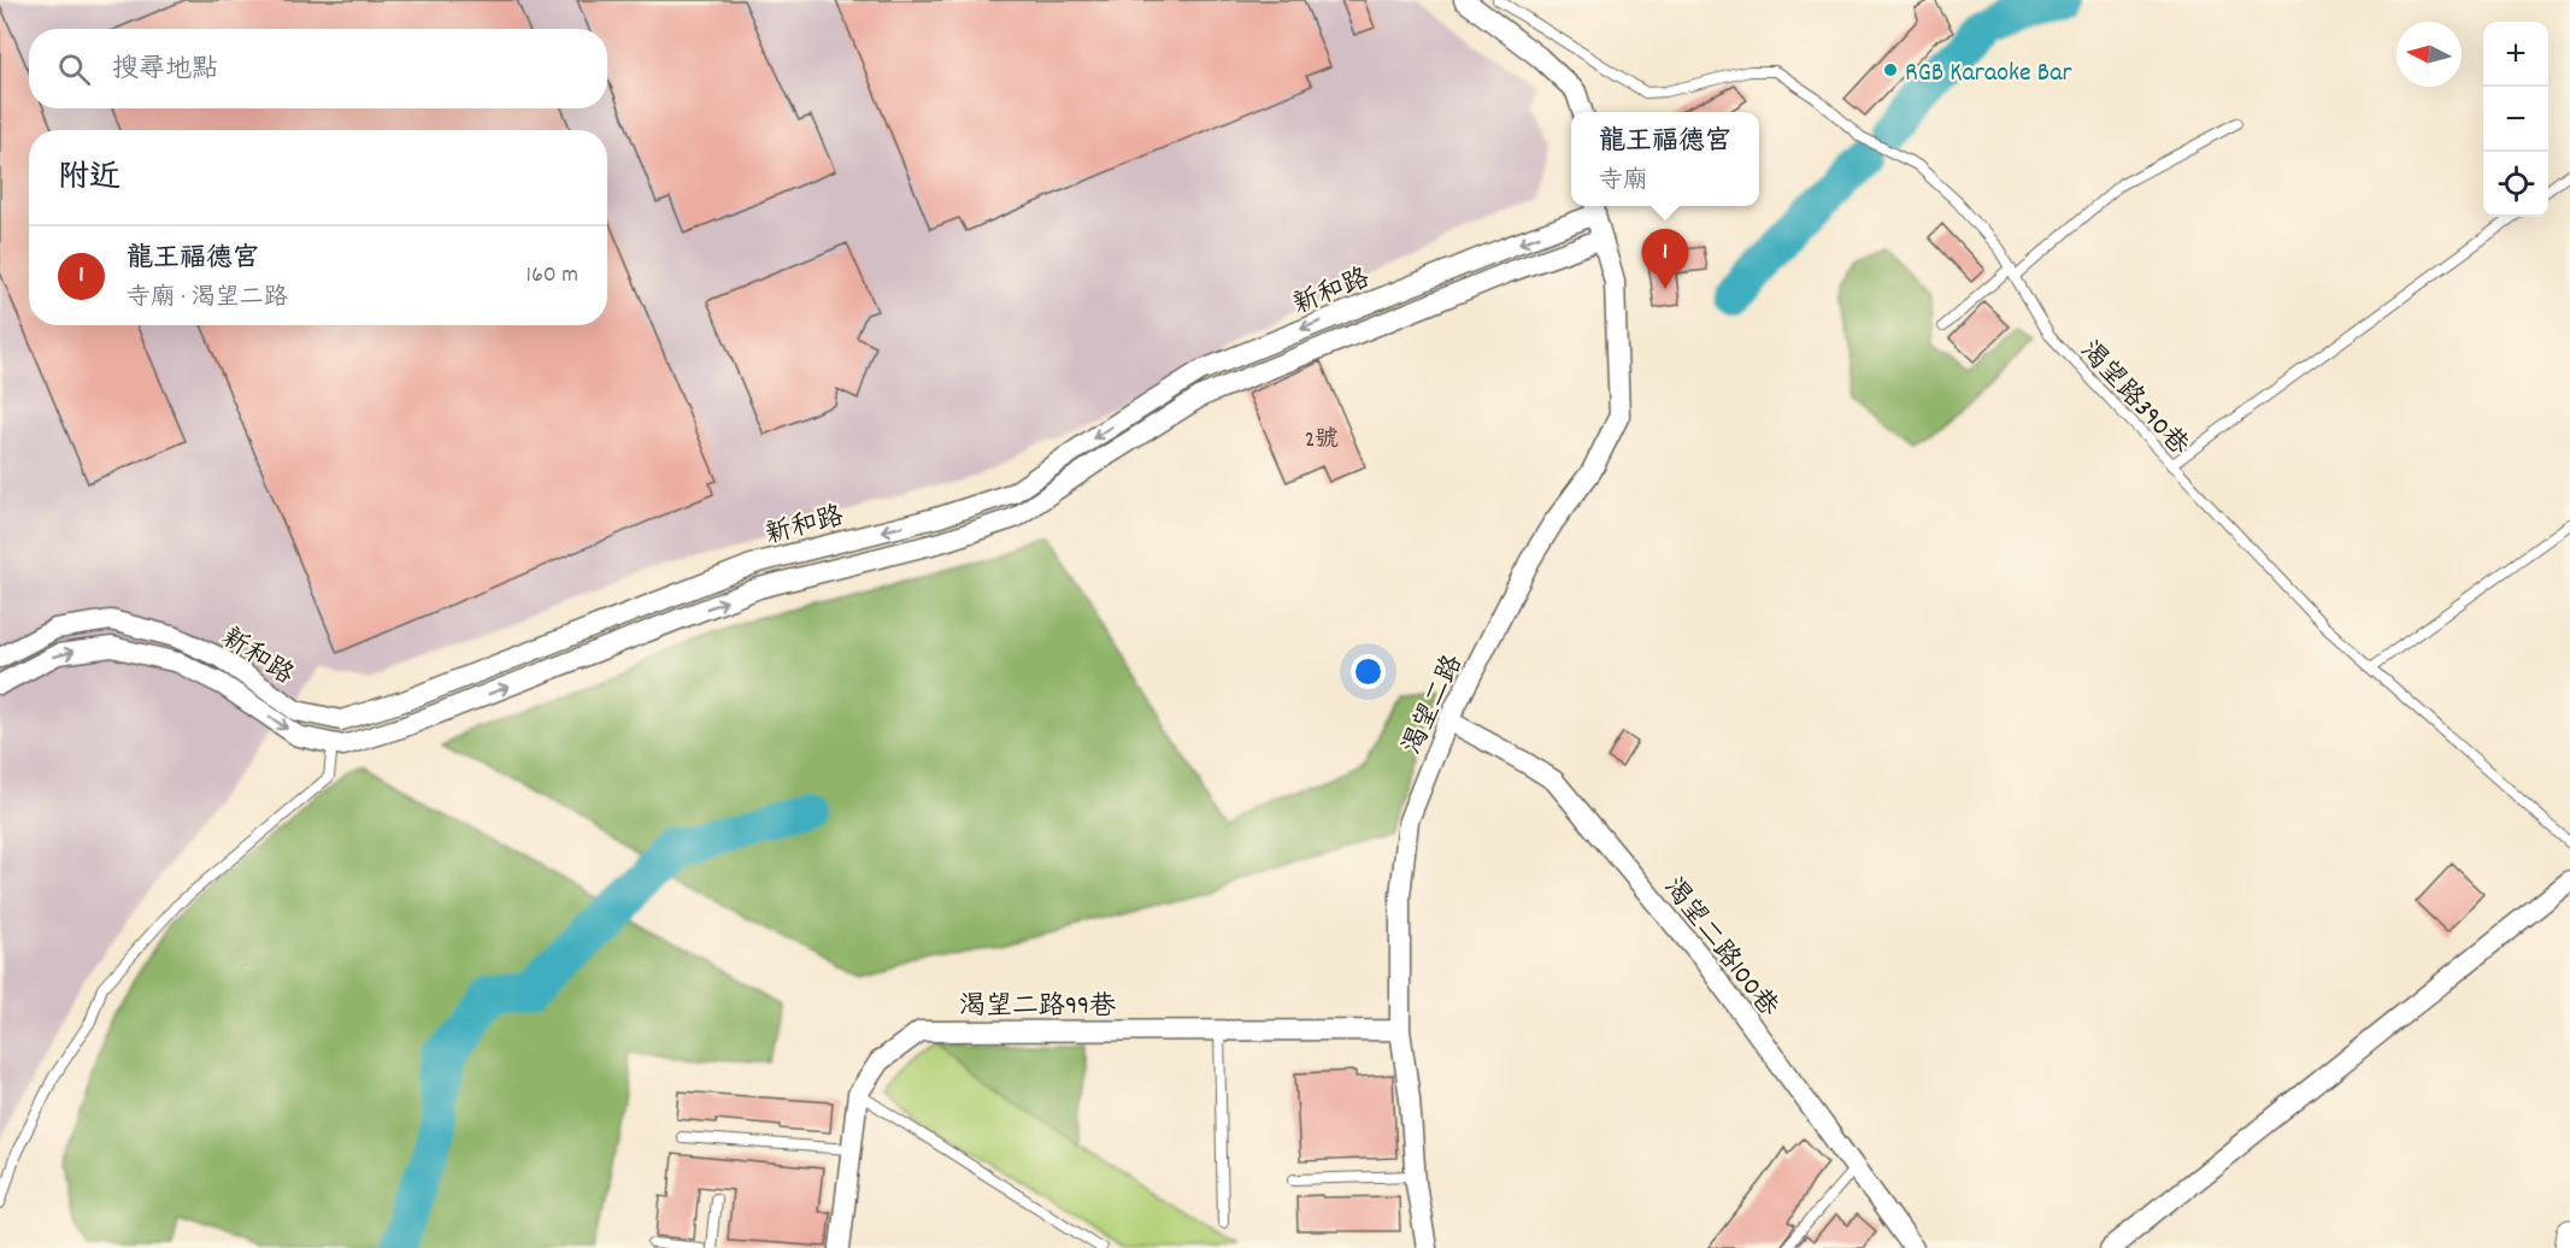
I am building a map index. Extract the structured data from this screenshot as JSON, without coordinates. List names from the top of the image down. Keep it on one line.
{"streets":{"street":["新和路","渴望二路","渴望二路100巷","渴望二路99巷"],"lane":["渴望路390巷"]},"crossings":[["新和路","渴望二路"],["渴望二路","渴望二路100巷"],["渴望二路","渴望二路99巷"]],"places":["RGB Karaoke Bar"],"house_numbers":["2號"],"north":"left","page":{"map_buttons":["+","−"],"search":"搜尋地點","popup":["龍王福德宮","寺廟"],"heading":"附近","list":[{"mark":"1","name":"龍王福德宮","note":"寺廟 · 渴望二路","value":"160 m"}],"pins":"1"}}
